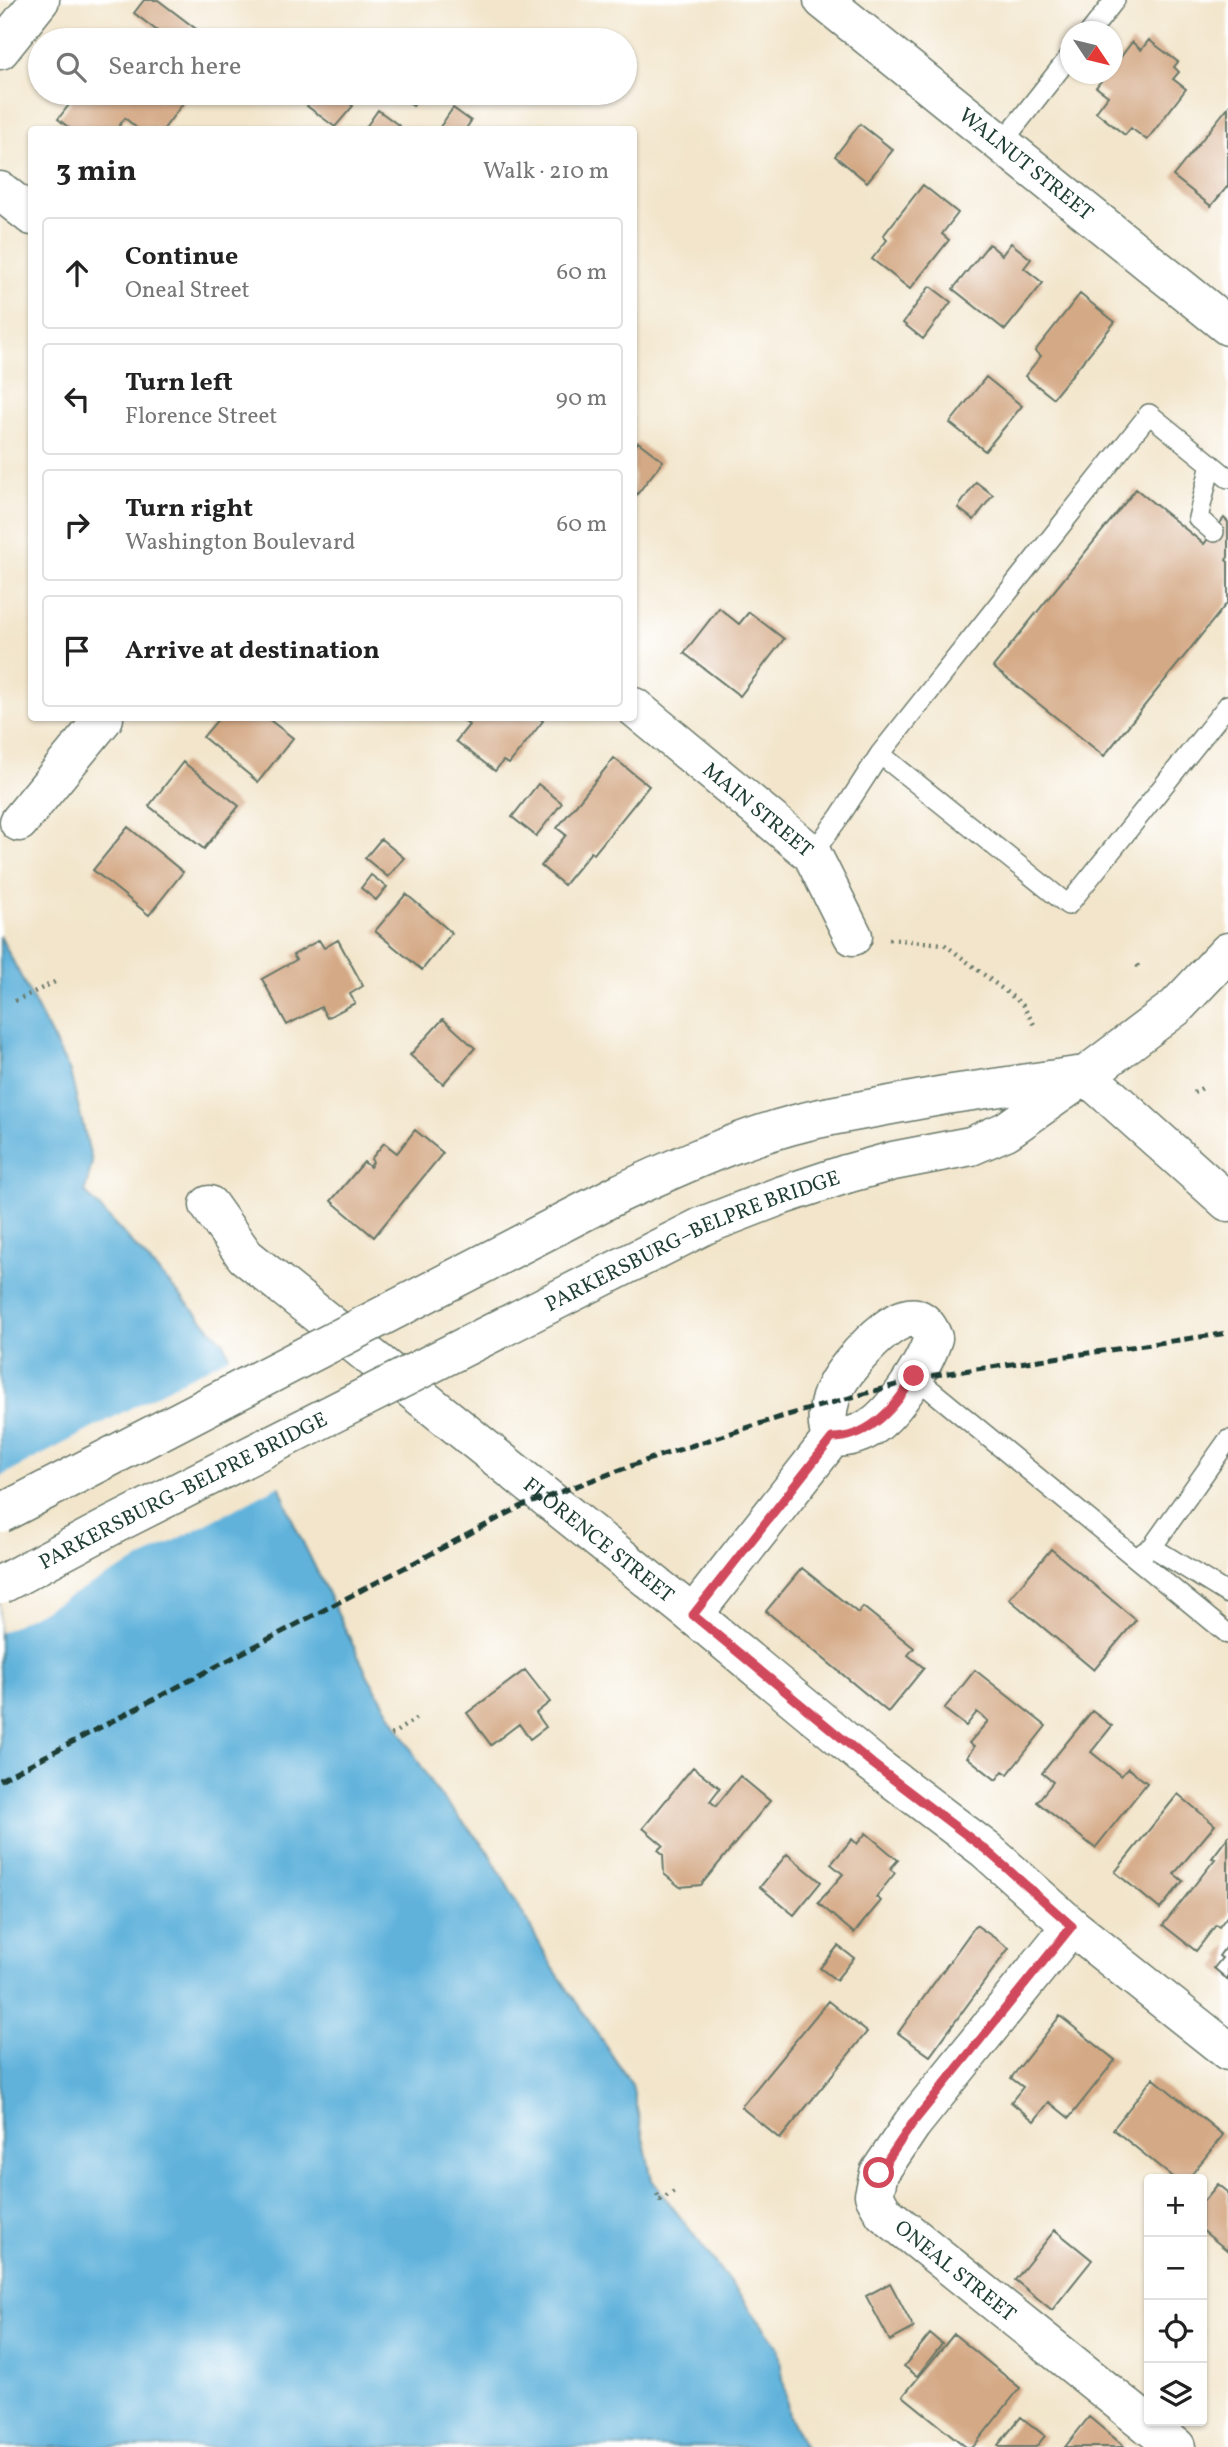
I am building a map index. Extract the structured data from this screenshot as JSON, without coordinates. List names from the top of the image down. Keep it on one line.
{"streets":{"street":["WALNUT STREET","MAIN STREET","PARKERSBURG–BELPRE BRIDGE","FLORENCE STREET","ONEAL STREET"]},"crossings":[["FLORENCE STREET","ONEAL STREET"]],"north":"bottom right","page":{"search":"Search here","heading":["3 min","Walk · 210 m"],"list":[["Continue","Oneal Street","60 m"],["Turn left","Florence Street","90 m"],["Turn right","Washington Boulevard","60 m"],"Arrive at destination"],"map_buttons":["+","−"]}}
